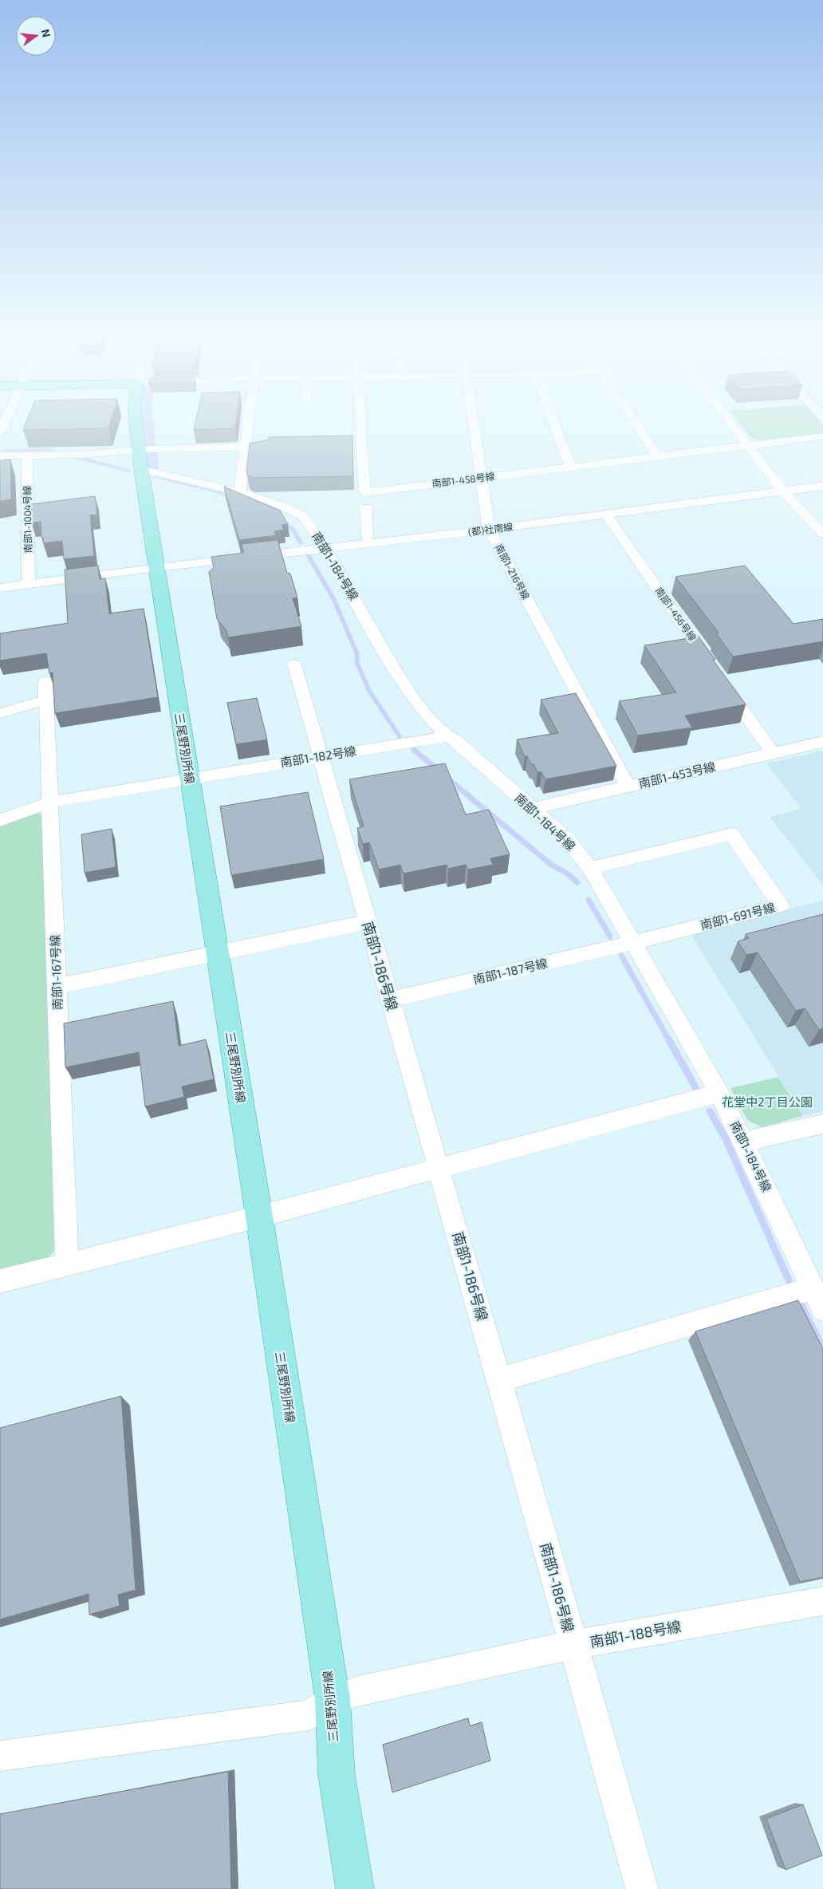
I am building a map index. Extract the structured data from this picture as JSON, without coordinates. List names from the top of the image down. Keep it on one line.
{"streets":{"main road":["三尾野別所線"],"street":["南部1-458号線","南部1-1004号線","(都)社南線","南部1-184号線","南部1-216号線","南部1-456号線","南部1-182号線","南部1-453号線","南部1-691号線","南部1-186号線","南部1-187号線","南部1-167号線","南部1-188号線"]},"crossings":[["南部1-458号線","南部1-216号線"],["南部1-1004号線","(都)社南線"],["(都)社南線","南部1-184号線"],["(都)社南線","南部1-216号線"],["(都)社南線","南部1-456号線"],["(都)社南線","三尾野別所線"],["南部1-184号線","三尾野別所線"],["南部1-184号線","南部1-182号線"],["南部1-184号線","南部1-453号線"],["南部1-184号線","南部1-691号線"],["南部1-184号線","南部1-187号線"],["南部1-216号線","南部1-453号線"],["三尾野別所線","南部1-182号線"],["三尾野別所線","南部1-188号線"],["南部1-182号線","南部1-186号線"],["南部1-182号線","南部1-167号線"],["南部1-691号線","南部1-187号線"],["南部1-186号線","南部1-187号線"],["南部1-186号線","南部1-188号線"]],"parks":["花堂中2丁目公園"],"north":"right"}
